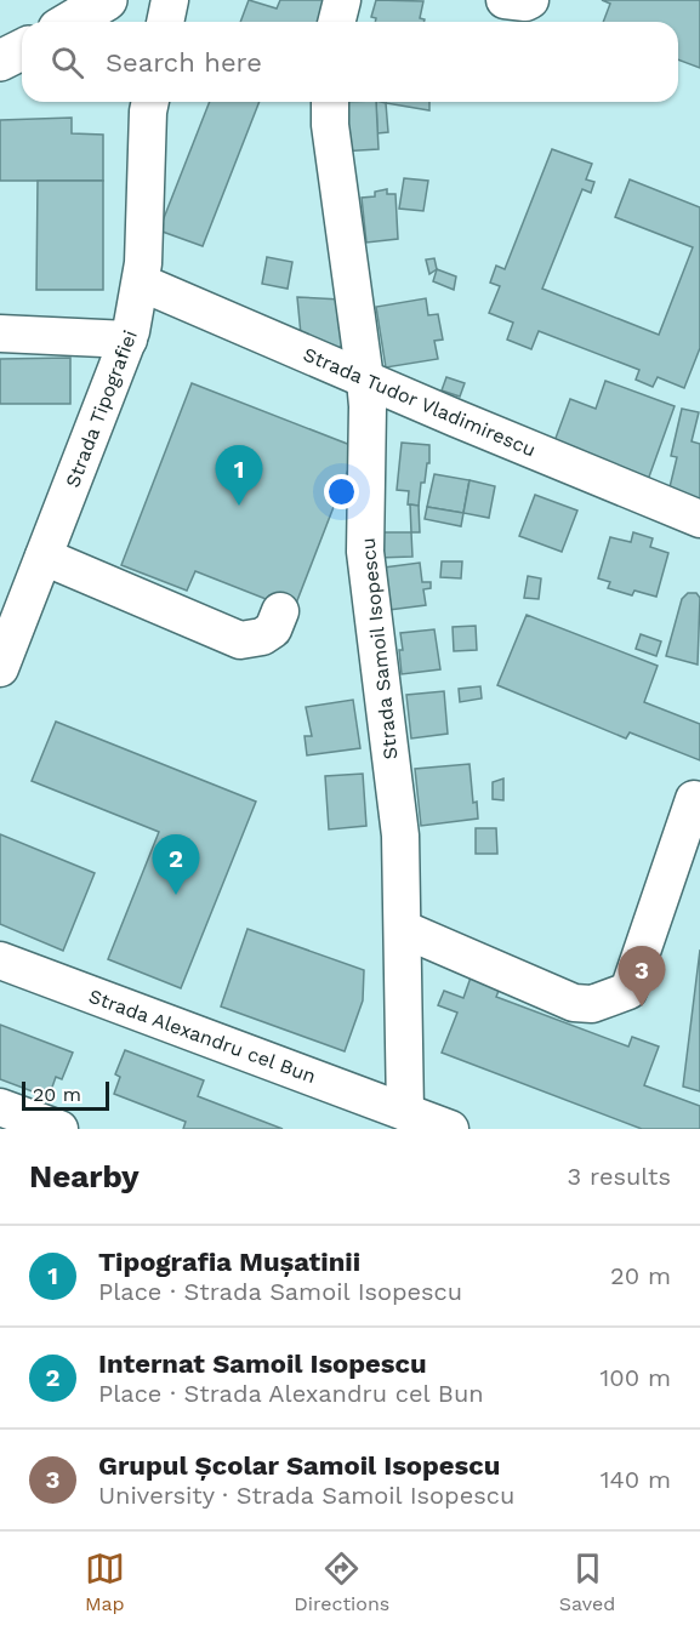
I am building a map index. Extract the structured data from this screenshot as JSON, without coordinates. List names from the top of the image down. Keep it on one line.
{"streets":{"street":["Strada Tudor Vladimirescu","Strada Tipografiei","Strada Samoil Isopescu","Strada Alexandru cel Bun"]},"crossings":[["Strada Tudor Vladimirescu","Strada Tipografiei"],["Strada Tudor Vladimirescu","Strada Samoil Isopescu"],["Strada Samoil Isopescu","Strada Alexandru cel Bun"]],"scale_bar":"20 m","page":{"search":"Search here","pins":["1","2","3"],"scale":"20 m","heading":["Nearby","3 results"],"list":[{"mark":"1","name":"Tipografia Mușatinii","note":"Place · Strada Samoil Isopescu","value":"20 m"},{"mark":"2","name":"Internat Samoil Isopescu","note":"Place · Strada Alexandru cel Bun","value":"100 m"},{"mark":"3","name":"Grupul Școlar Samoil Isopescu","note":"University · Strada Samoil Isopescu","value":"140 m"}],"nav":["Map","Directions","Saved"]}}
